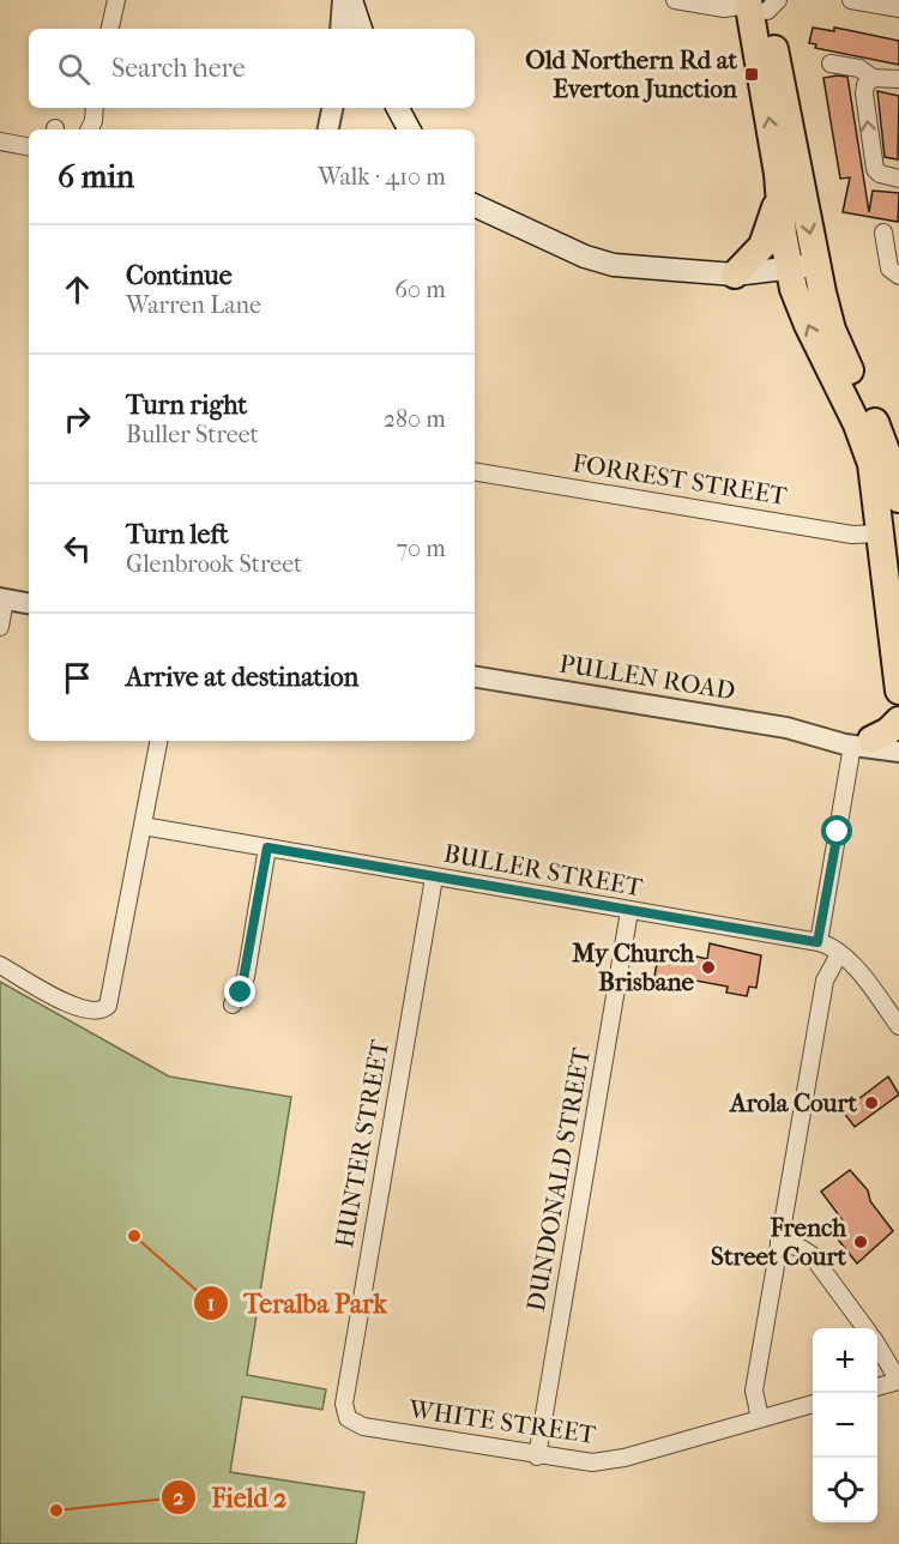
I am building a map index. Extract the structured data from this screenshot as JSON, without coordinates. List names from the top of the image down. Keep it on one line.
{"streets":{"street":["FORREST STREET","PULLEN ROAD","BULLER STREET","HUNTER STREET","DUNDONALD STREET","WHITE STREET"]},"crossings":[["BULLER STREET","HUNTER STREET"],["BULLER STREET","DUNDONALD STREET"],["HUNTER STREET","WHITE STREET"],["DUNDONALD STREET","WHITE STREET"]],"places":{"transit":["Old Northern Rd at Everton Junction"],"other":["My Church Brisbane","Arola Court","Teralba Park","French Street Court","Field 2"]},"page":{"search":"Search here","heading":["6 min","Walk · 410 m"],"list":[["Continue","Warren Lane","60 m"],["Turn right","Buller Street","280 m"],["Turn left","Glenbrook Street","70 m"],"Arrive at destination"],"map_buttons":["+","−"]}}
